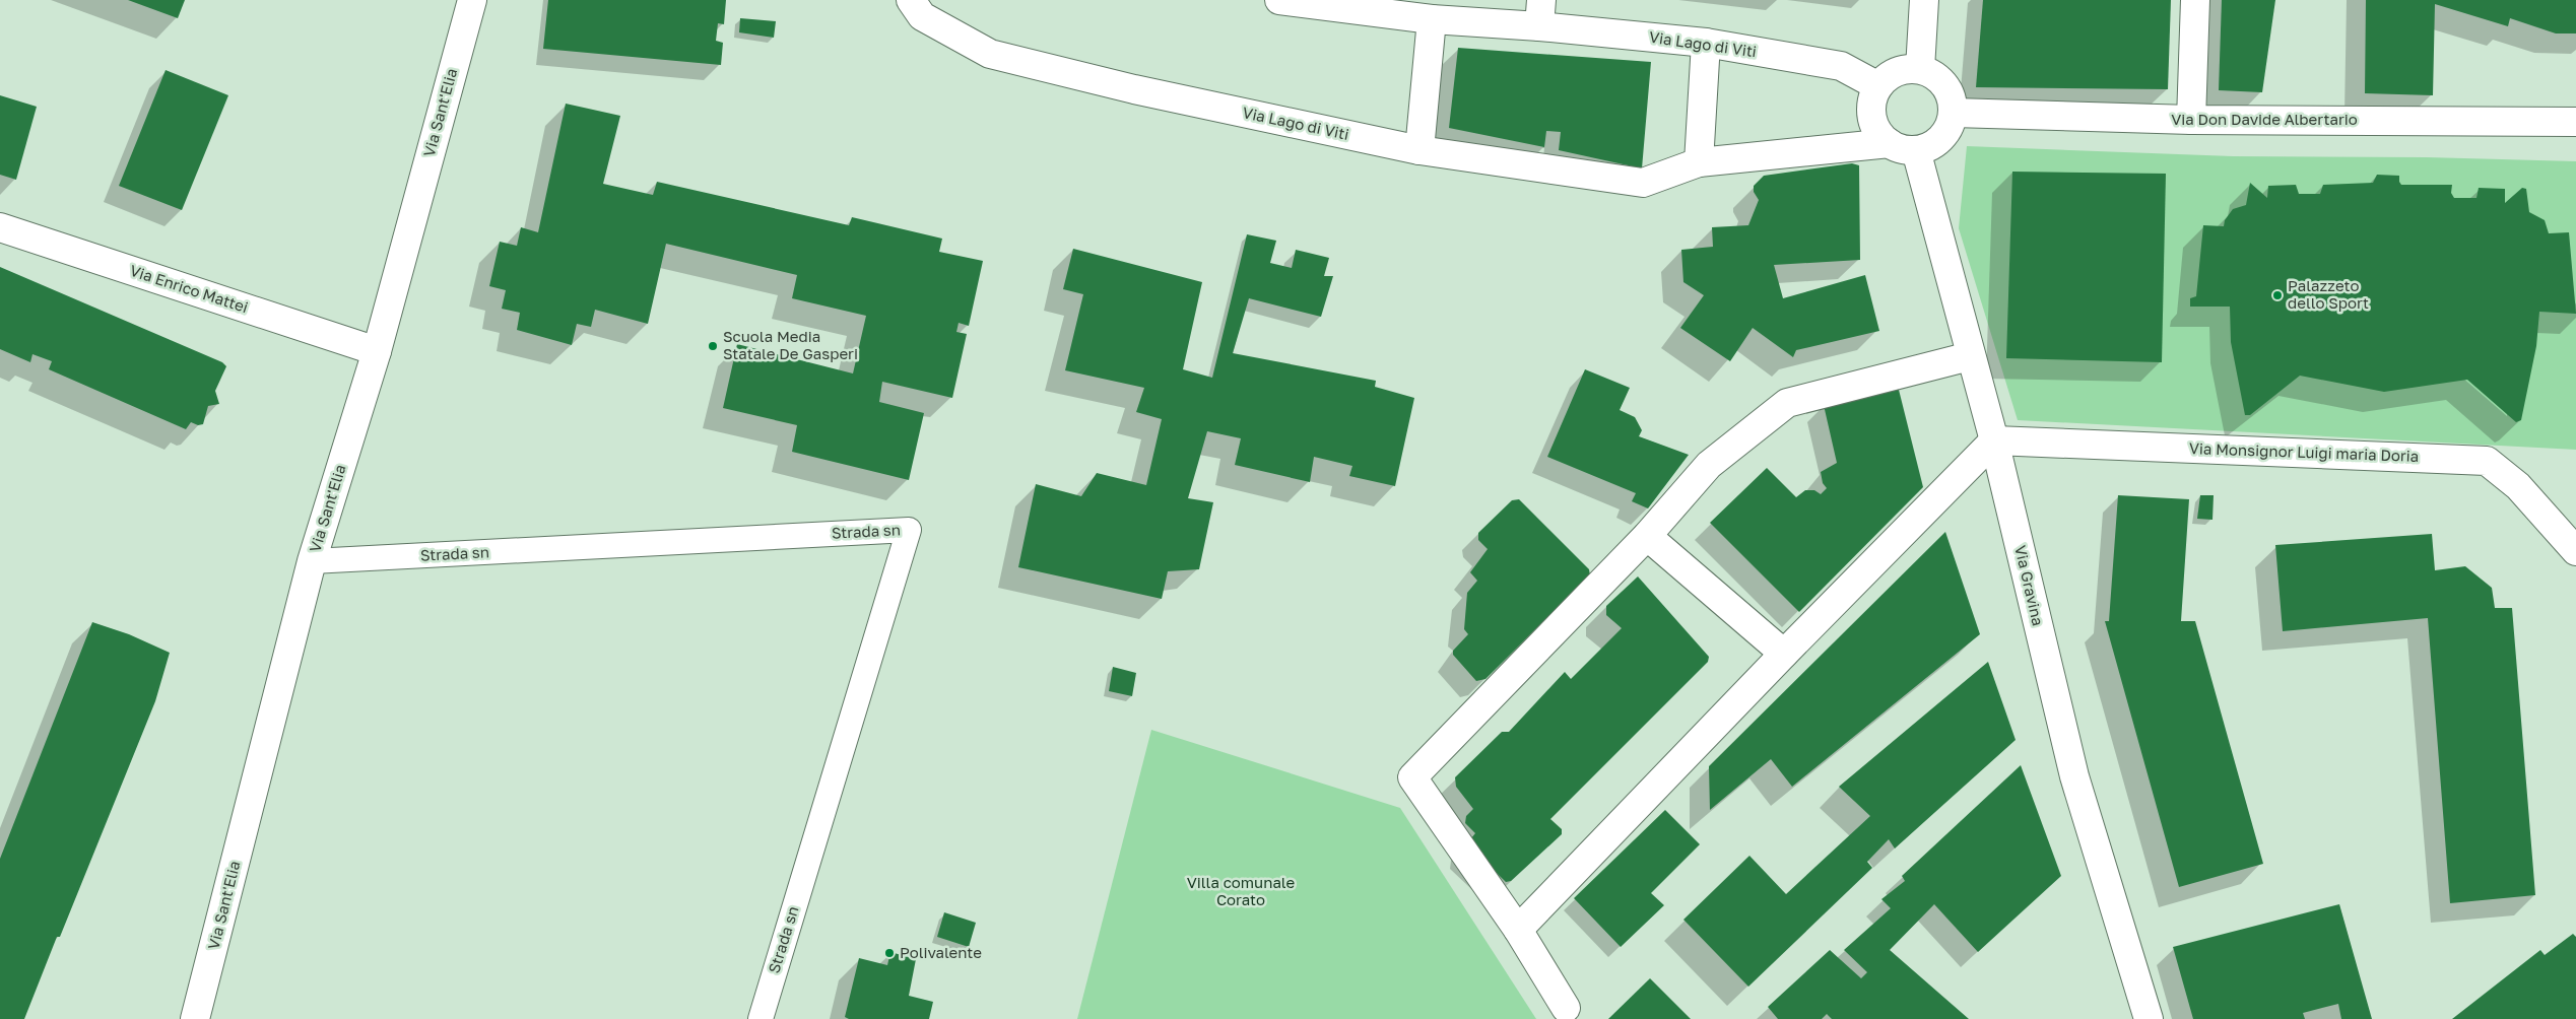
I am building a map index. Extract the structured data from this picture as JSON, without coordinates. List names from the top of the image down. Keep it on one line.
{"streets":{"street":["Via Lago di Viti","Via Sant'Elia","Via Don Davide Albertario","Via Enrico Mattei","Via Monsignor Luigi maria Doria","Via Gravina"],"lane":["Strada sn"]},"crossings":[["Via Lago di Viti","Via Don Davide Albertario"],["Via Lago di Viti","Via Gravina"],["Via Sant'Elia","Via Enrico Mattei"],["Via Sant'Elia","Strada sn"],["Via Don Davide Albertario","Via Gravina"],["Via Monsignor Luigi maria Doria","Via Gravina"]],"parks":["Villa comunale Corato"],"places":["Palazzeto dello Sport","Scuola Media Statale De Gasperi","Polivalente"]}
